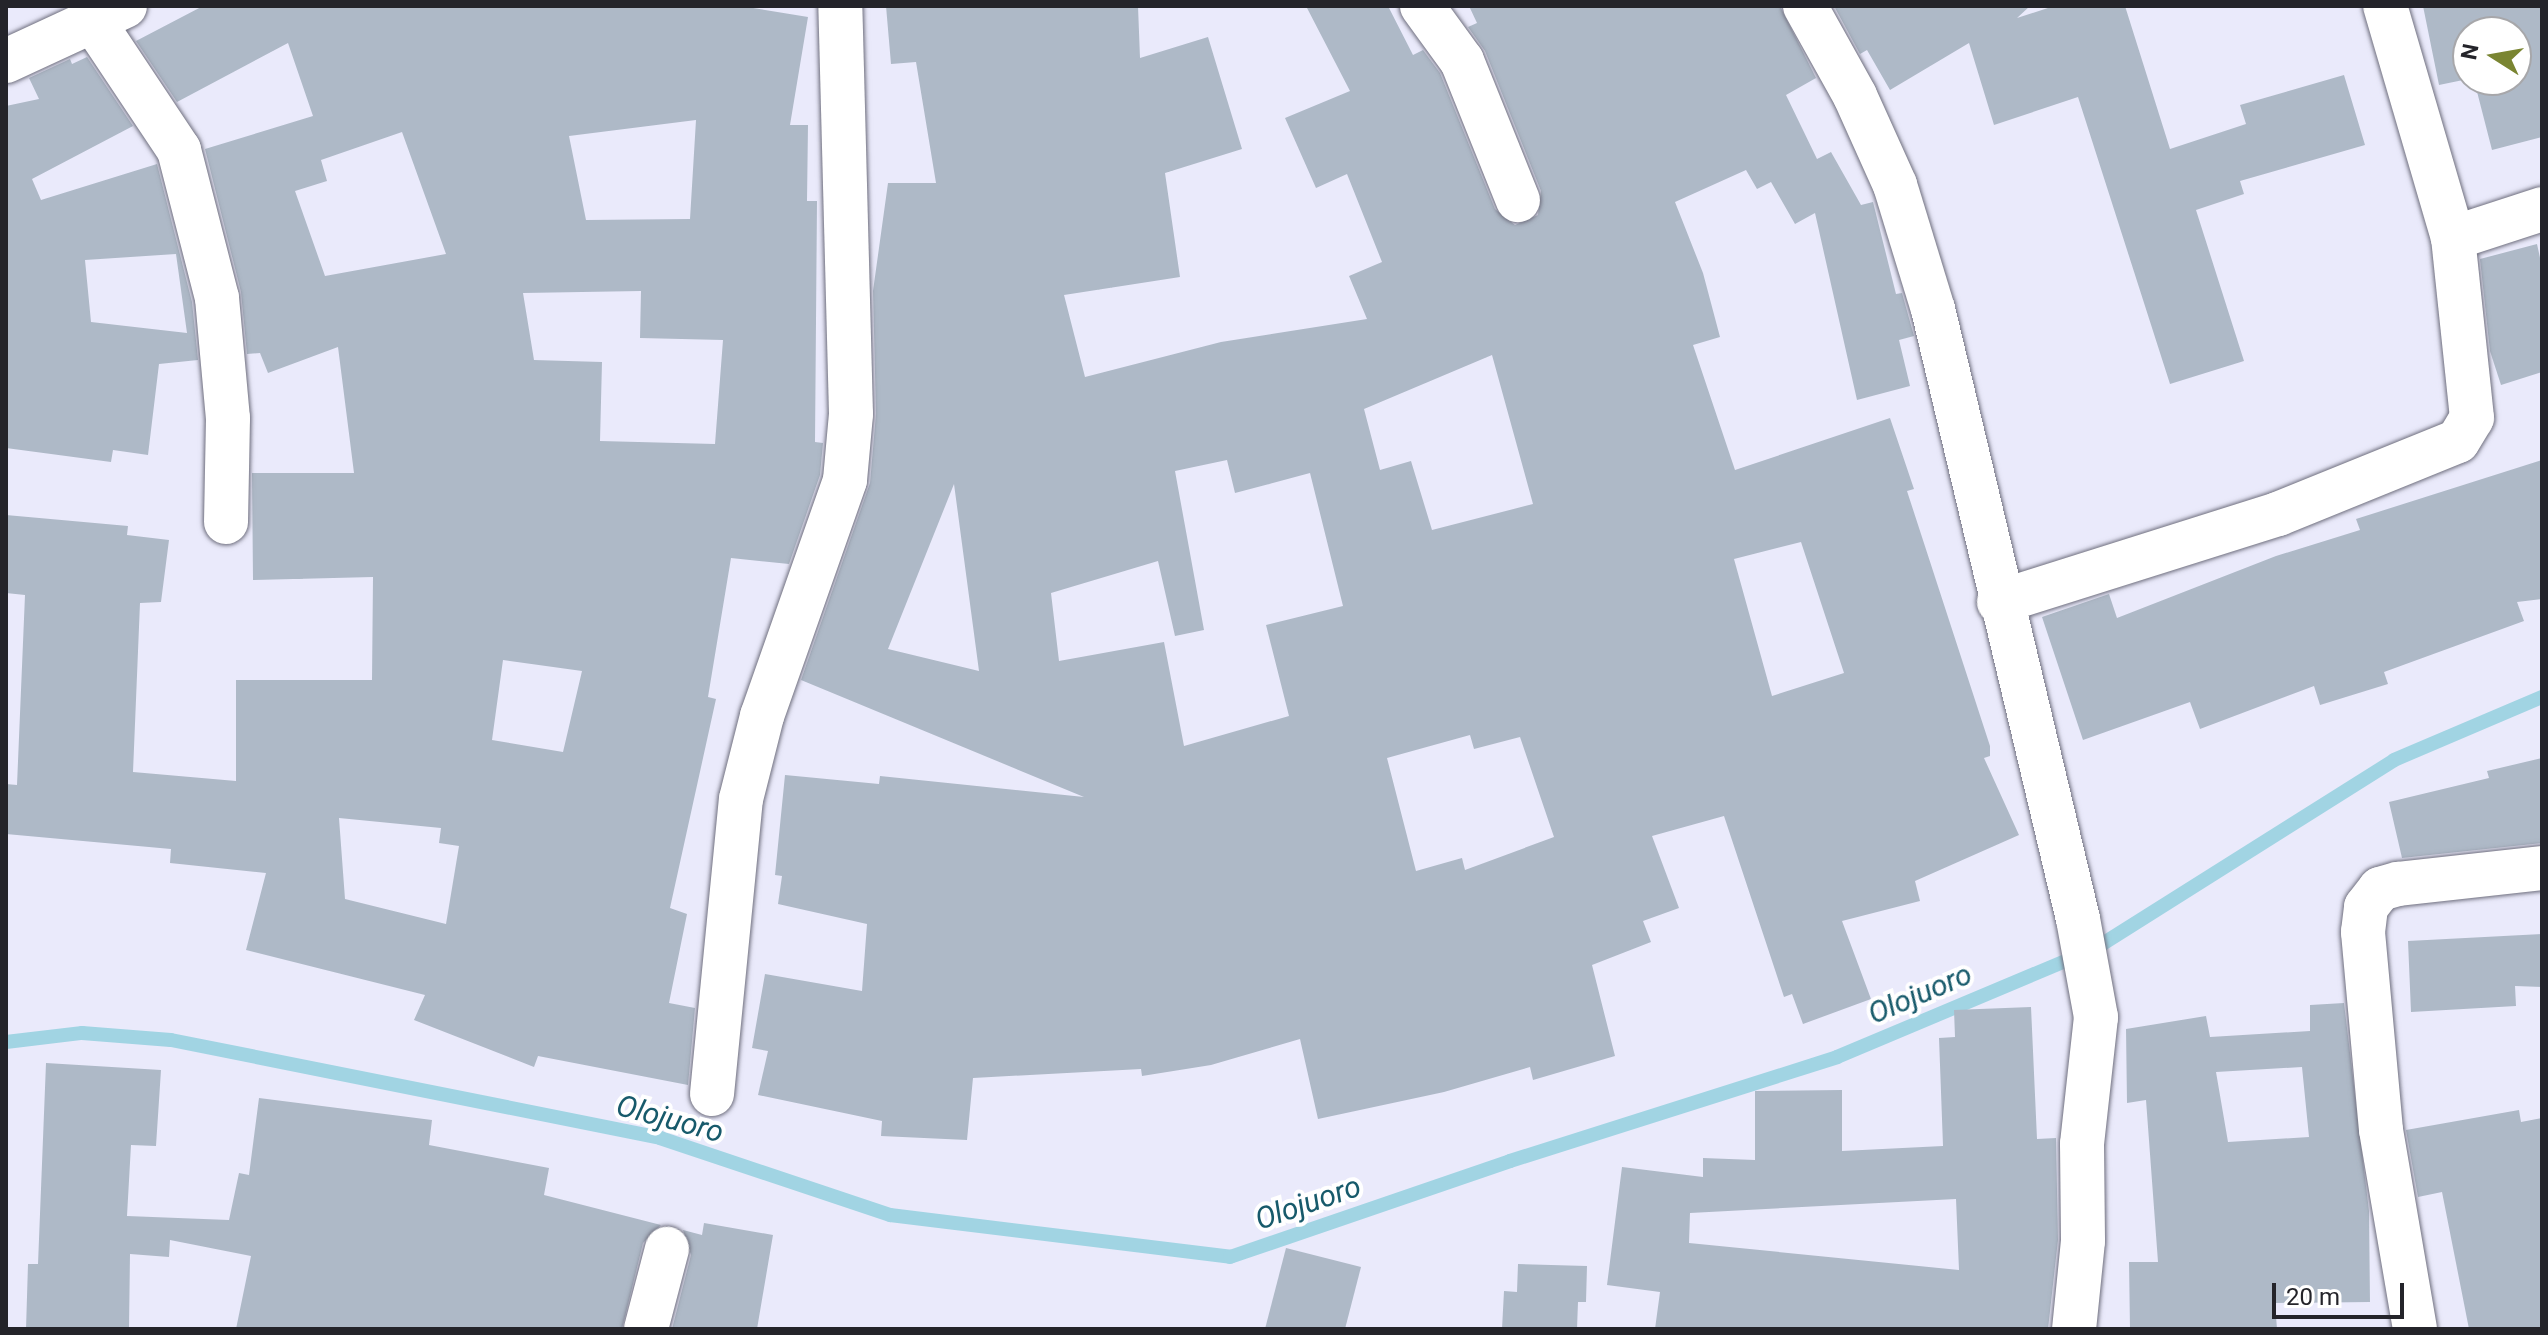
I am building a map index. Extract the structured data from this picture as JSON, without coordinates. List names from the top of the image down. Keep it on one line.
{"water":["Olojuoro"],"scale_bar":"20 m","north":"left"}
